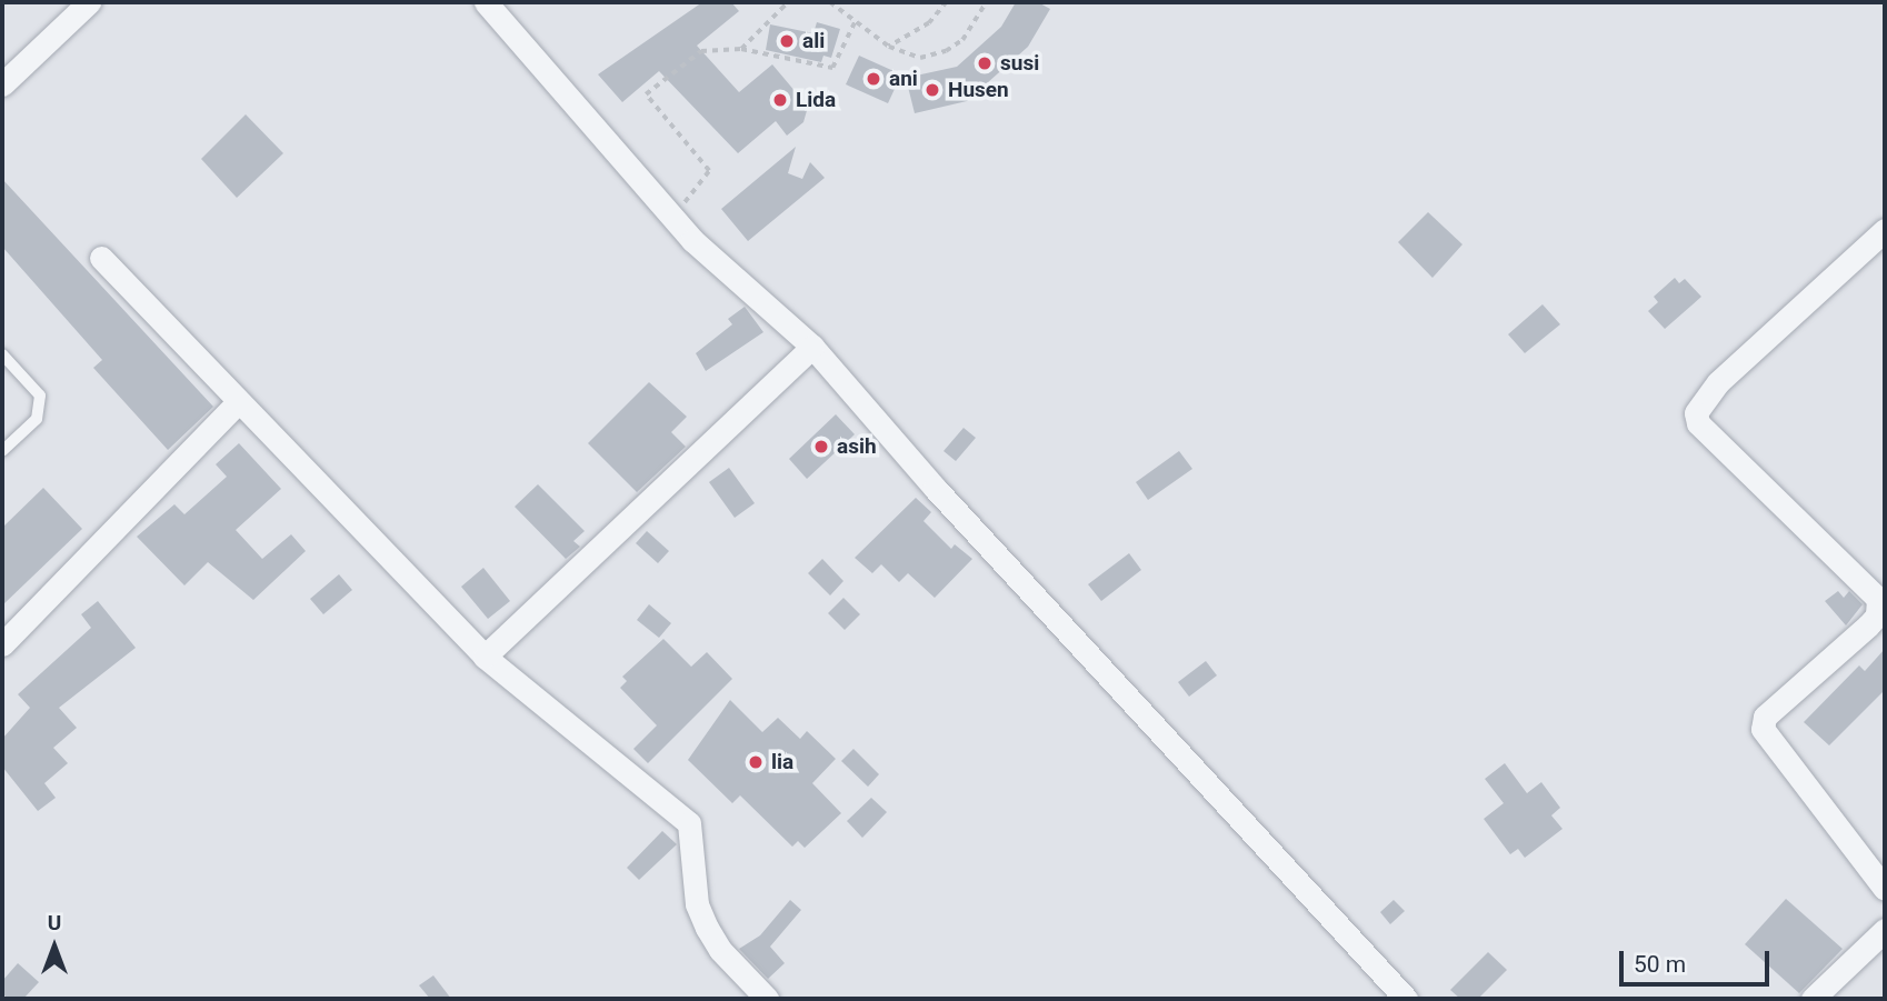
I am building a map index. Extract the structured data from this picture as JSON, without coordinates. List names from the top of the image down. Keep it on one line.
{"places":["ali","susi","ani","Husen","Lida","asih","lia"],"scale_bar":"50 m","north":"top"}
